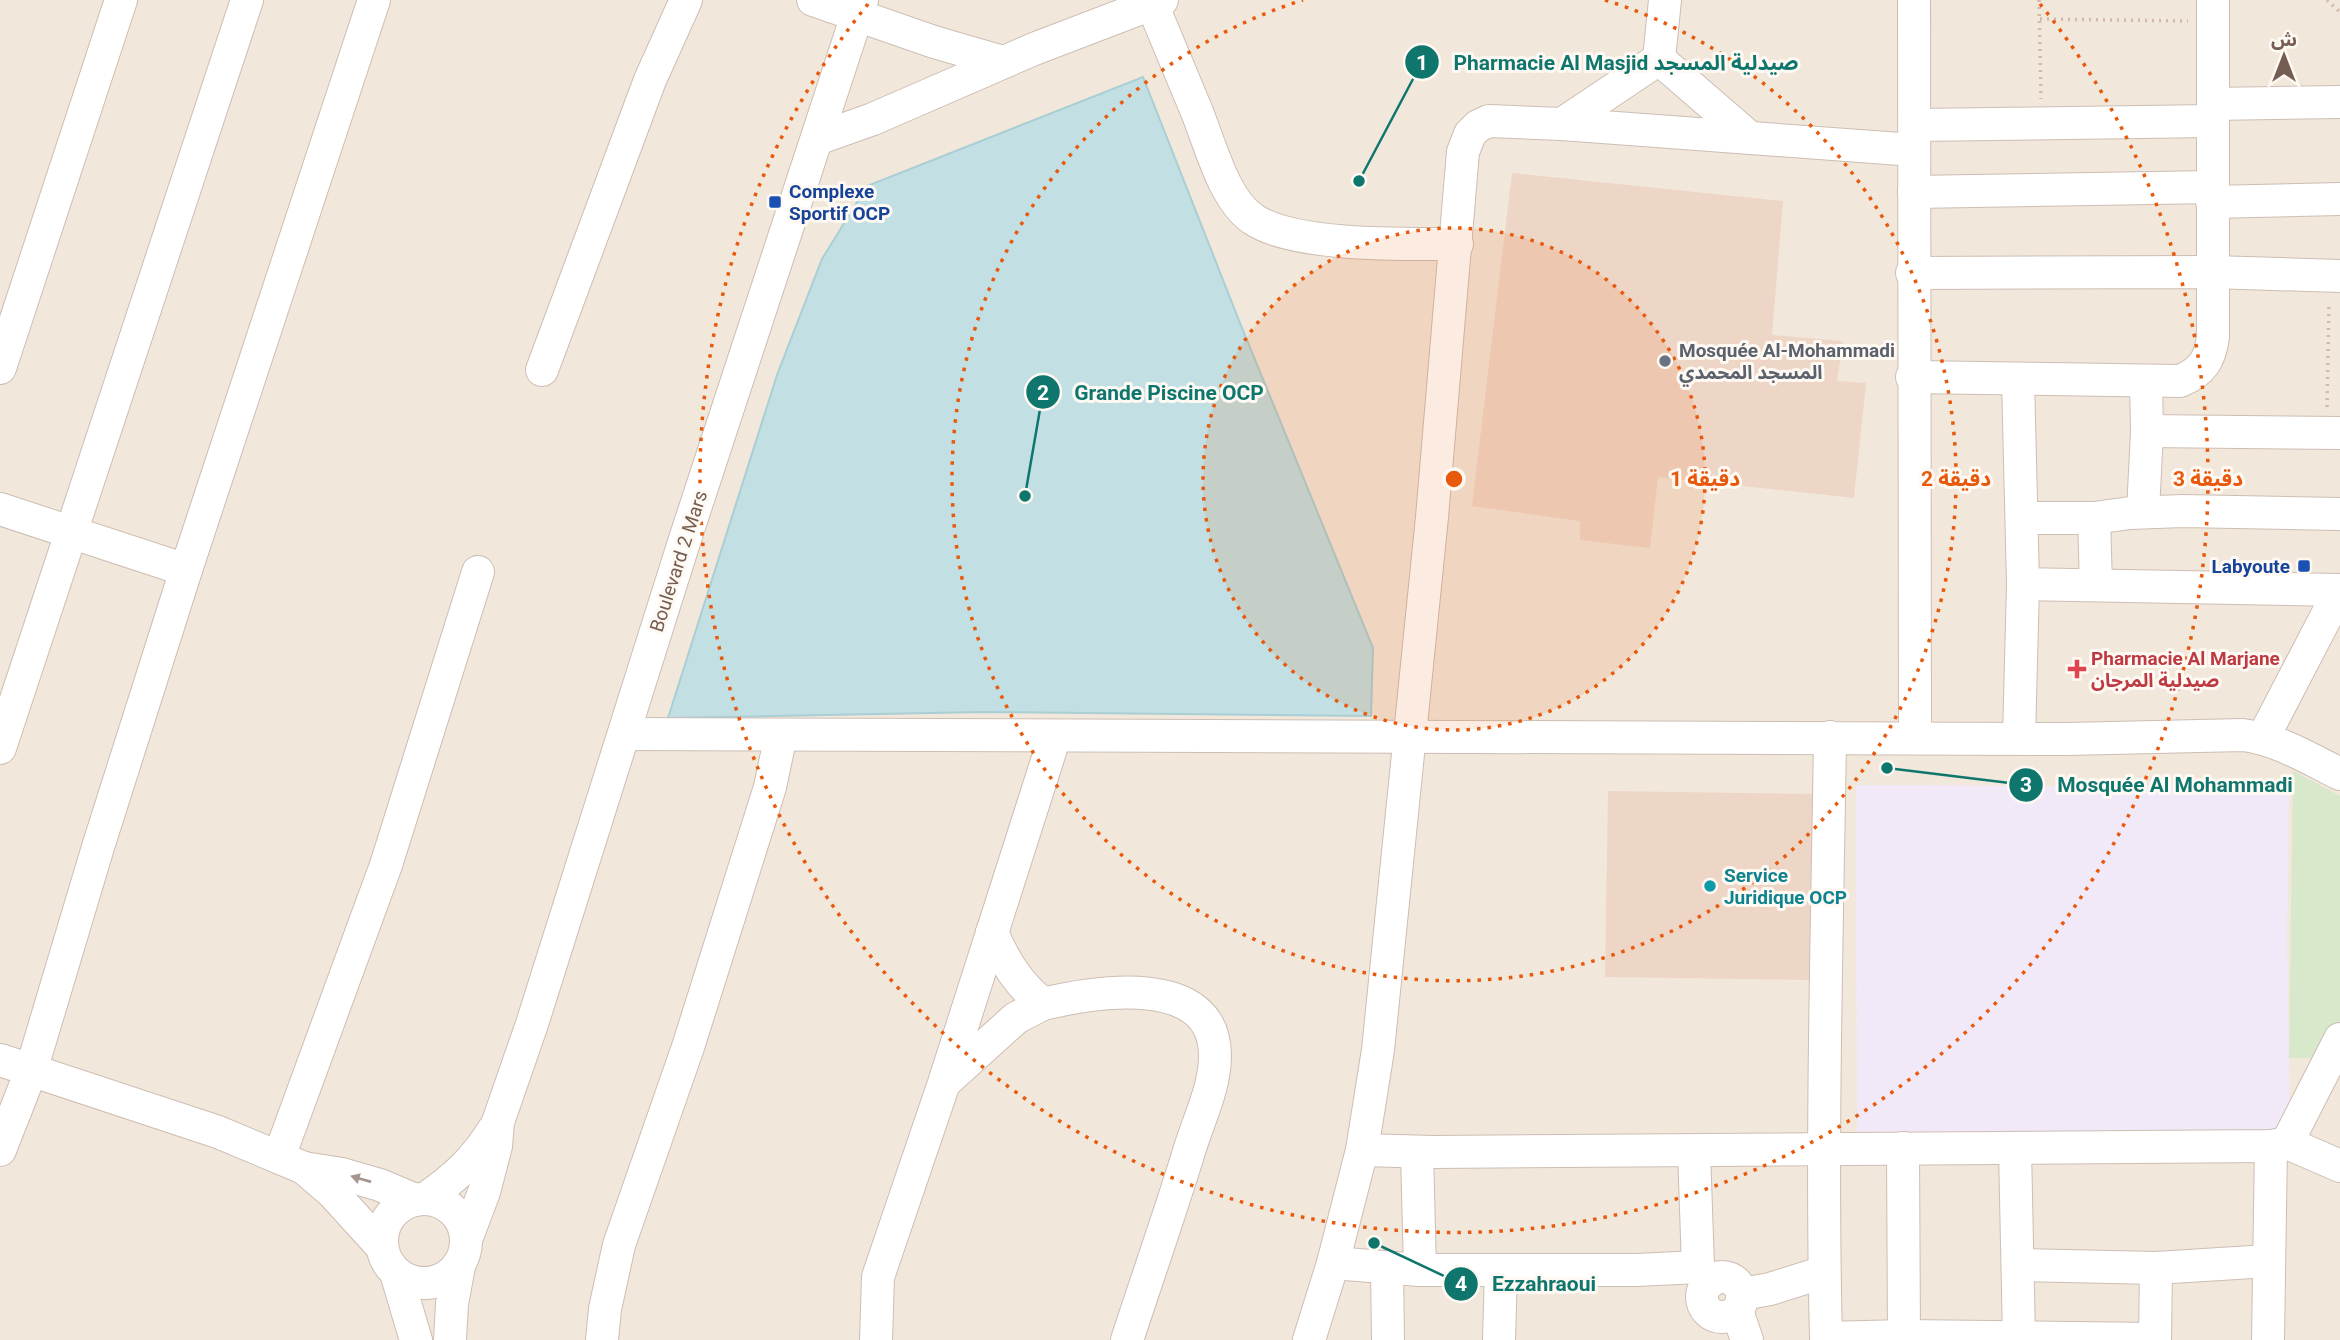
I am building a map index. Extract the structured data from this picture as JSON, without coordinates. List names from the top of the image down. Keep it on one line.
{"streets":{"street":["Boulevard 2 Mars"]},"places":{"other":["Pharmacie Al Masjid صيدلية المسجد","Mosquée Al-Mohammadi المسجد المحمدي","Grande Piscine OCP","Mosquée Al Mohammadi","Service Juridique OCP","Ezzahraoui"],"transit":["Complexe Sportif OCP","Labyoute"],"health":["Pharmacie Al Marjane صيدلية المرجان"]},"north":"top","rings":["1 دقيقة","2 دقيقة","3 دقيقة"]}
